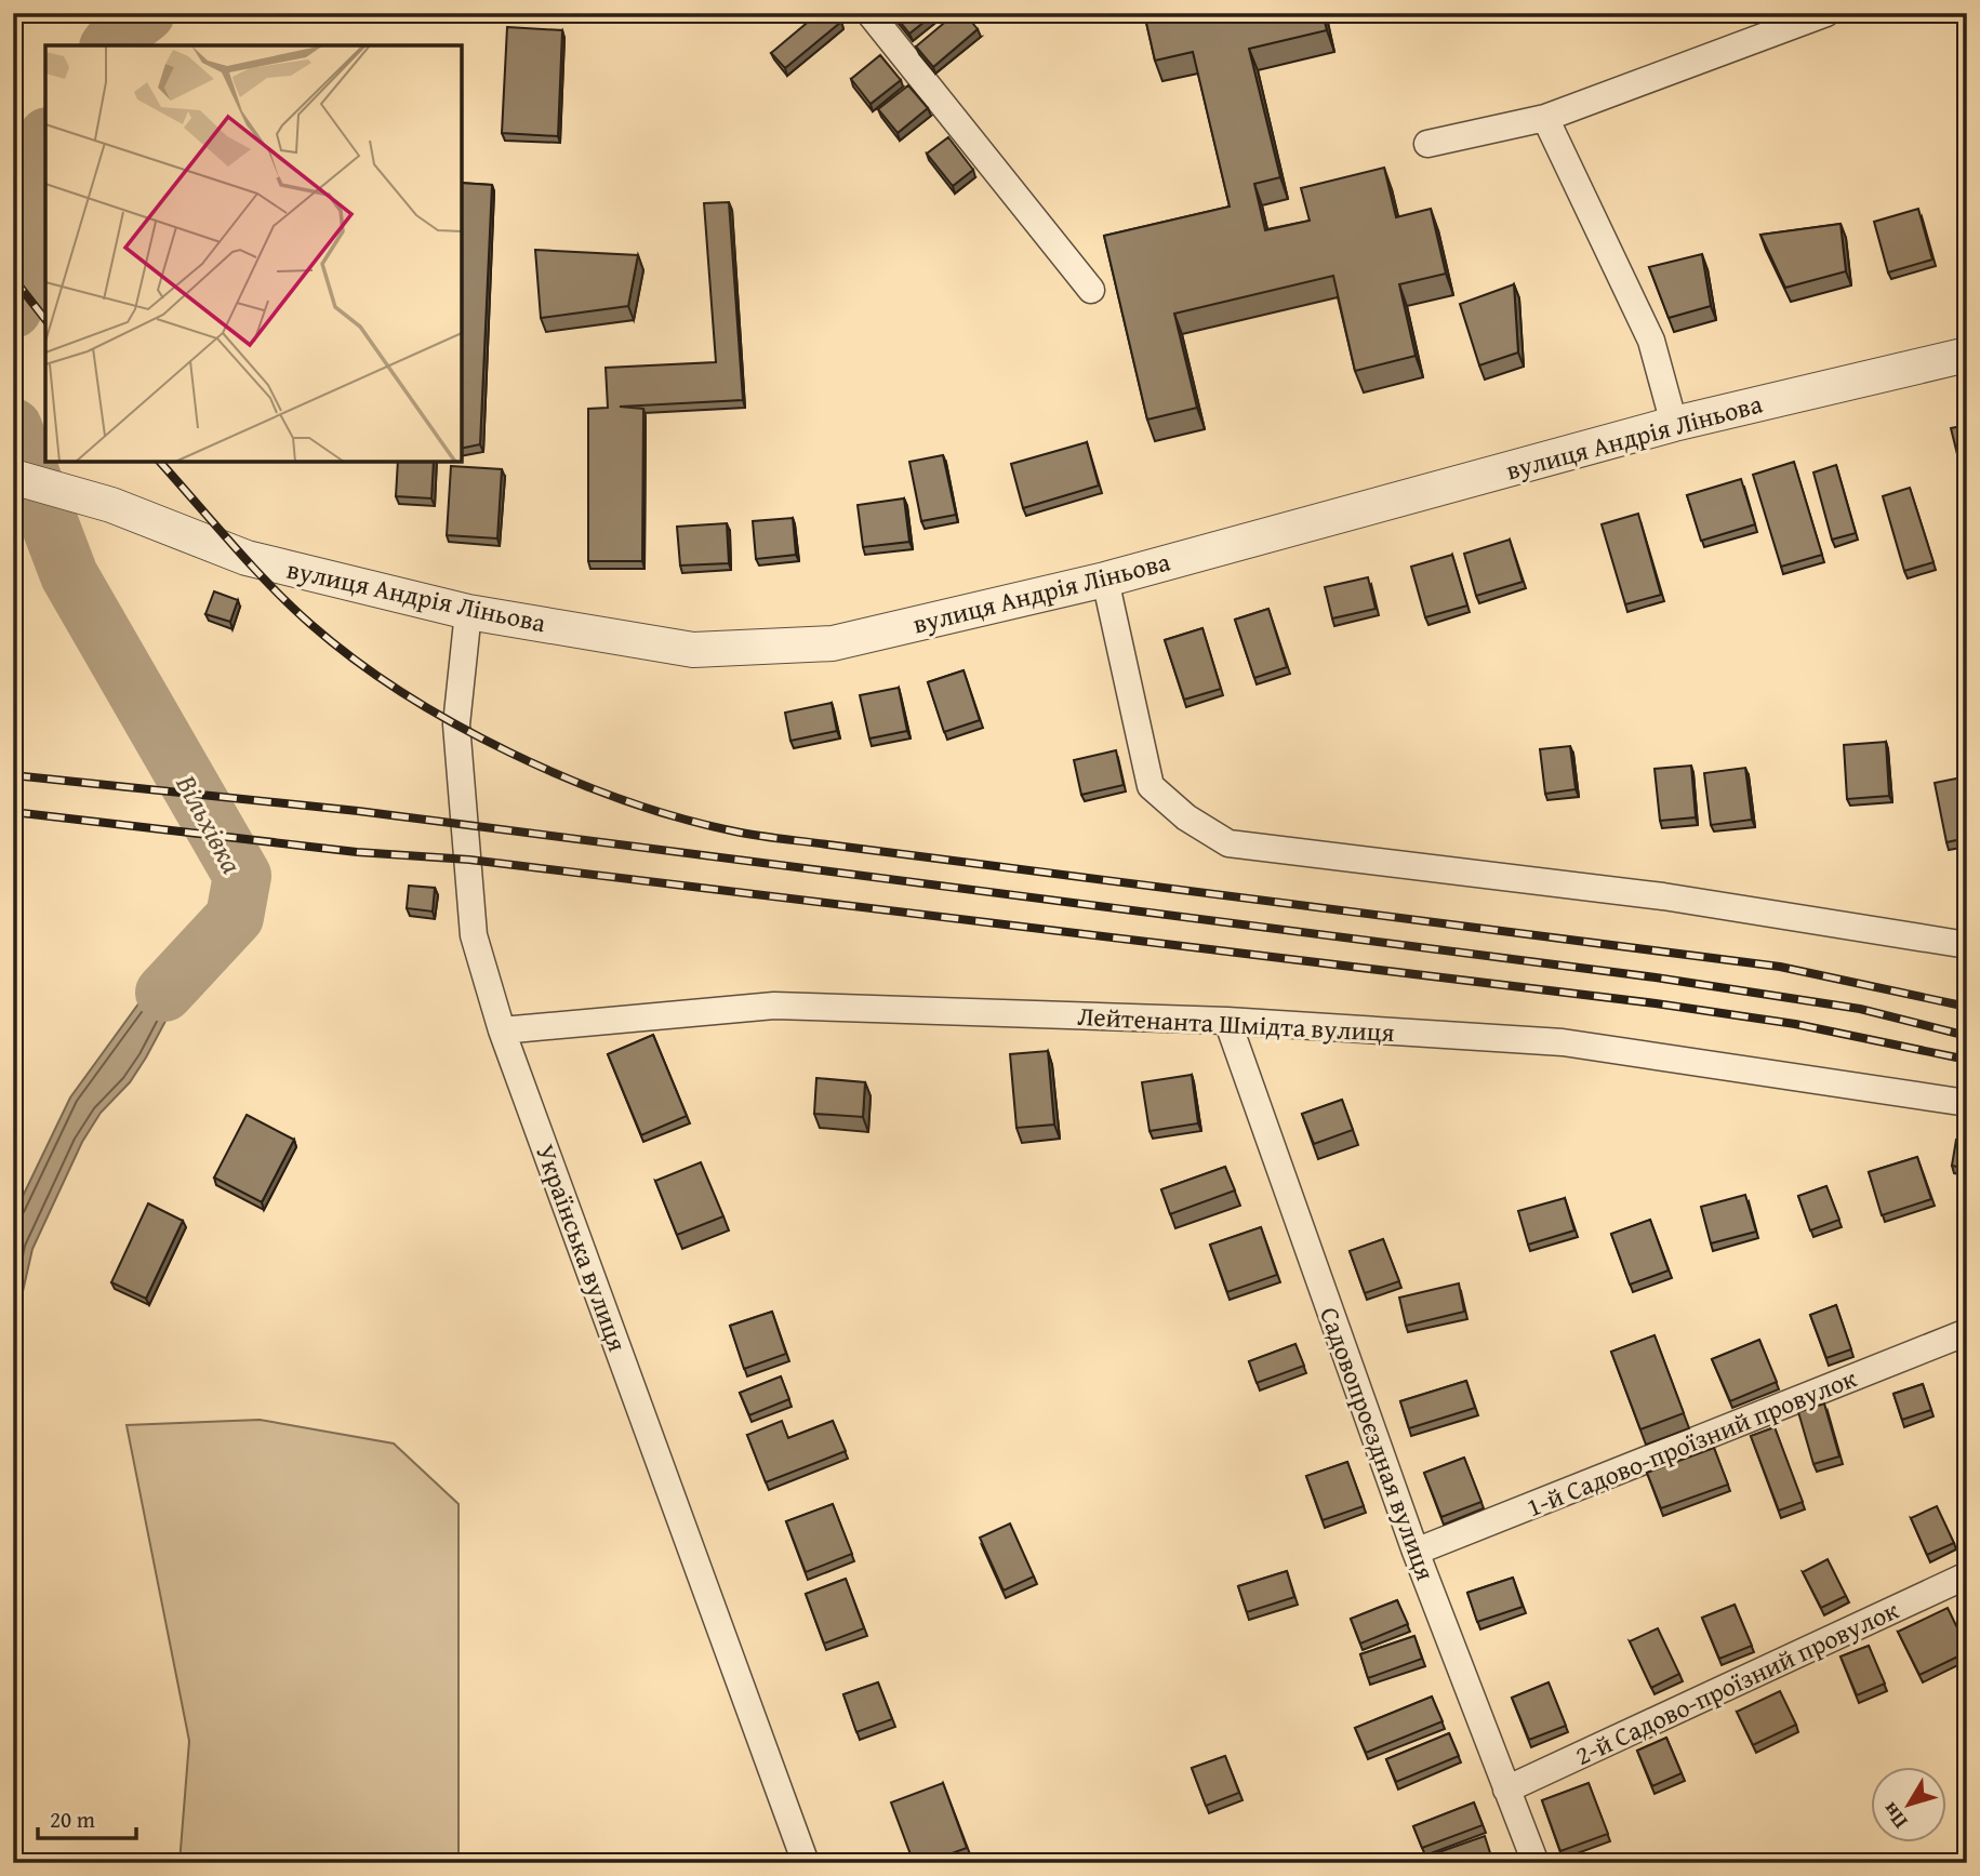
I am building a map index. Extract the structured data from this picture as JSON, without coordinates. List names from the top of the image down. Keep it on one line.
{"streets":{"street":["вулиця Андрія Ліньова","Лейтенанта Шмідта вулиця","Українська вулиця","1-й Садово-проїзний провулок","Садовопроєздная вулиця","2-й Садово-проїзний провулок"]},"crossings":[["вулиця Андрія Ліньова","Українська вулиця"],["Лейтенанта Шмідта вулиця","Українська вулиця"],["Лейтенанта Шмідта вулиця","Садовопроєздная вулиця"],["1-й Садово-проїзний провулок","Садовопроєздная вулиця"],["Садовопроєздная вулиця","2-й Садово-проїзний провулок"]],"water":["Вільхівка"],"scale_bar":"20 m","north":"bottom left"}
